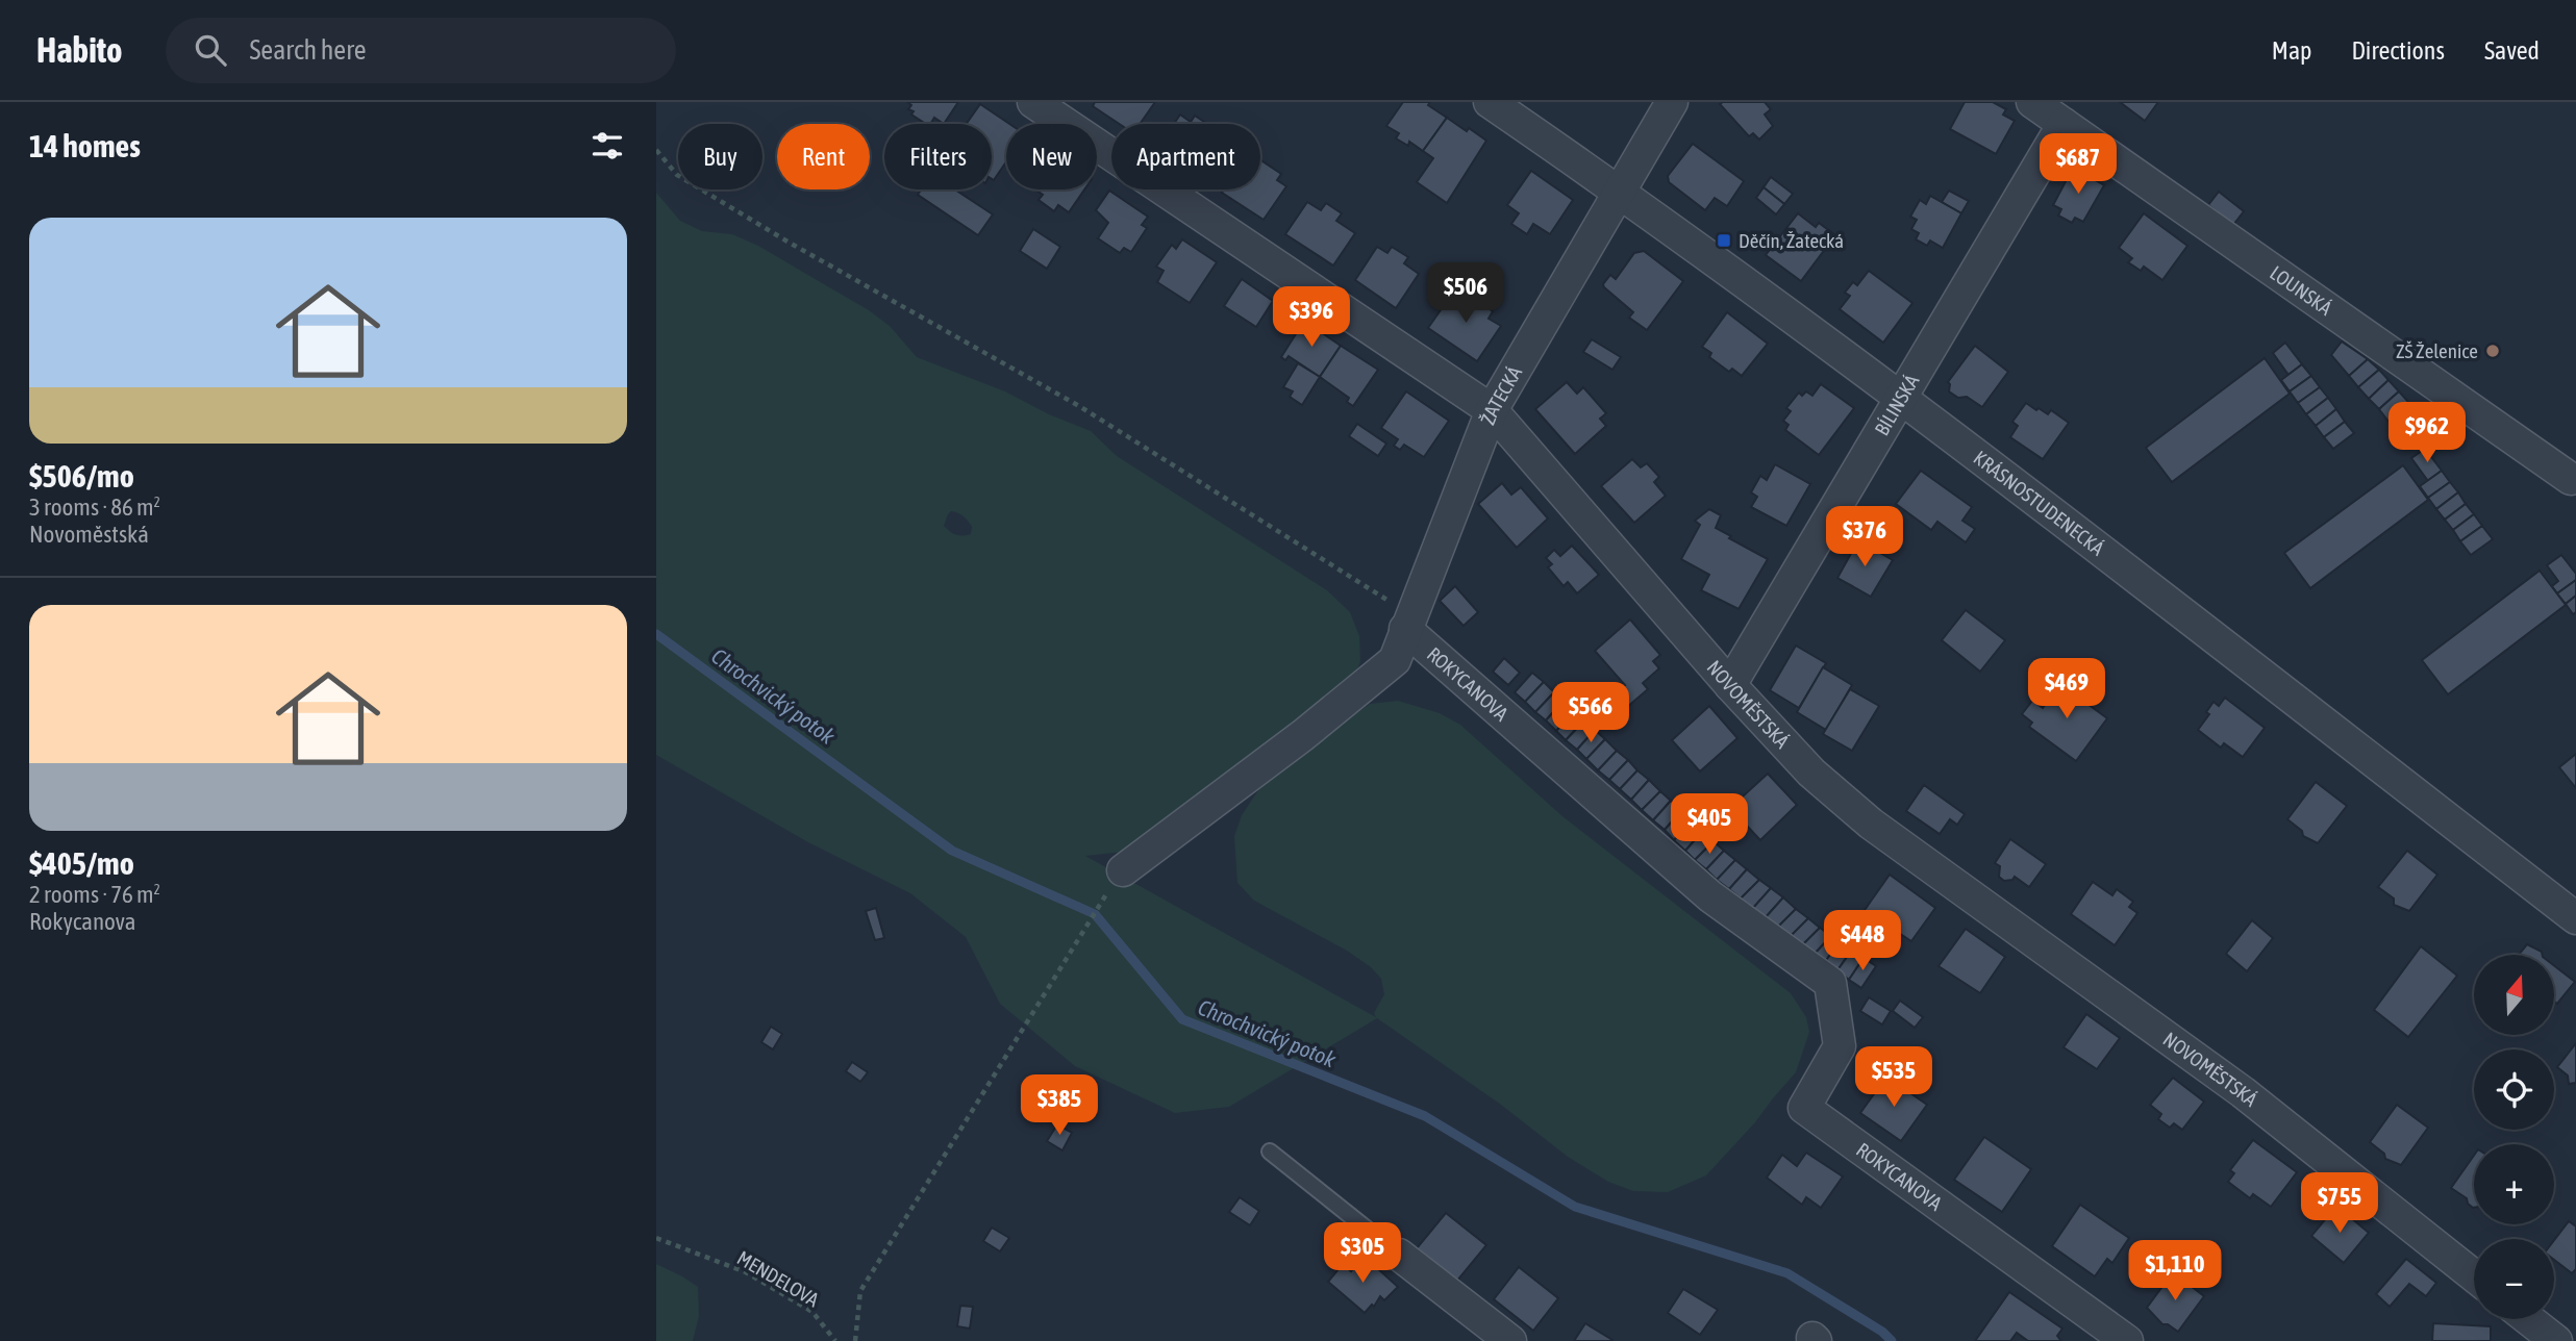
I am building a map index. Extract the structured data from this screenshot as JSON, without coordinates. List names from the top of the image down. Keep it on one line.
{"streets":{"street":["LOUNSKÁ","ŽATECKÁ","BÍLINSKÁ","KRÁSNOSTUDENECKÁ","ROKYCANOVA","NOVOMĚSTSKÁ"],"path":["MENDELOVA"]},"crossings":[["LOUNSKÁ","BÍLINSKÁ"],["ŽATECKÁ","KRÁSNOSTUDENECKÁ"],["ŽATECKÁ","ROKYCANOVA"],["ŽATECKÁ","NOVOMĚSTSKÁ"],["BÍLINSKÁ","KRÁSNOSTUDENECKÁ"],["BÍLINSKÁ","NOVOMĚSTSKÁ"]],"water":["Chrochvický potok"],"places":{"transit":["Děčín, Žatecká"],"other":["ZŠ Želenice"]},"north":"top","page":{"header":"Habito","search":"Search here","nav":["Map","Directions","Saved"],"heading":"14 homes","chip":["Buy","Rent","Filters","New","Apartment"],"price":["$687","$506","$396","$962","$376","$469","$566","$405","$448","$535","$385","$755","$305","$1,110"],"list":[{"name":"$506/mo","note":"3 rooms · 86 m² · Novoměstská"},{"name":"$405/mo","note":"2 rooms · 76 m² · Rokycanova"}],"map_buttons":["+","−"]}}
